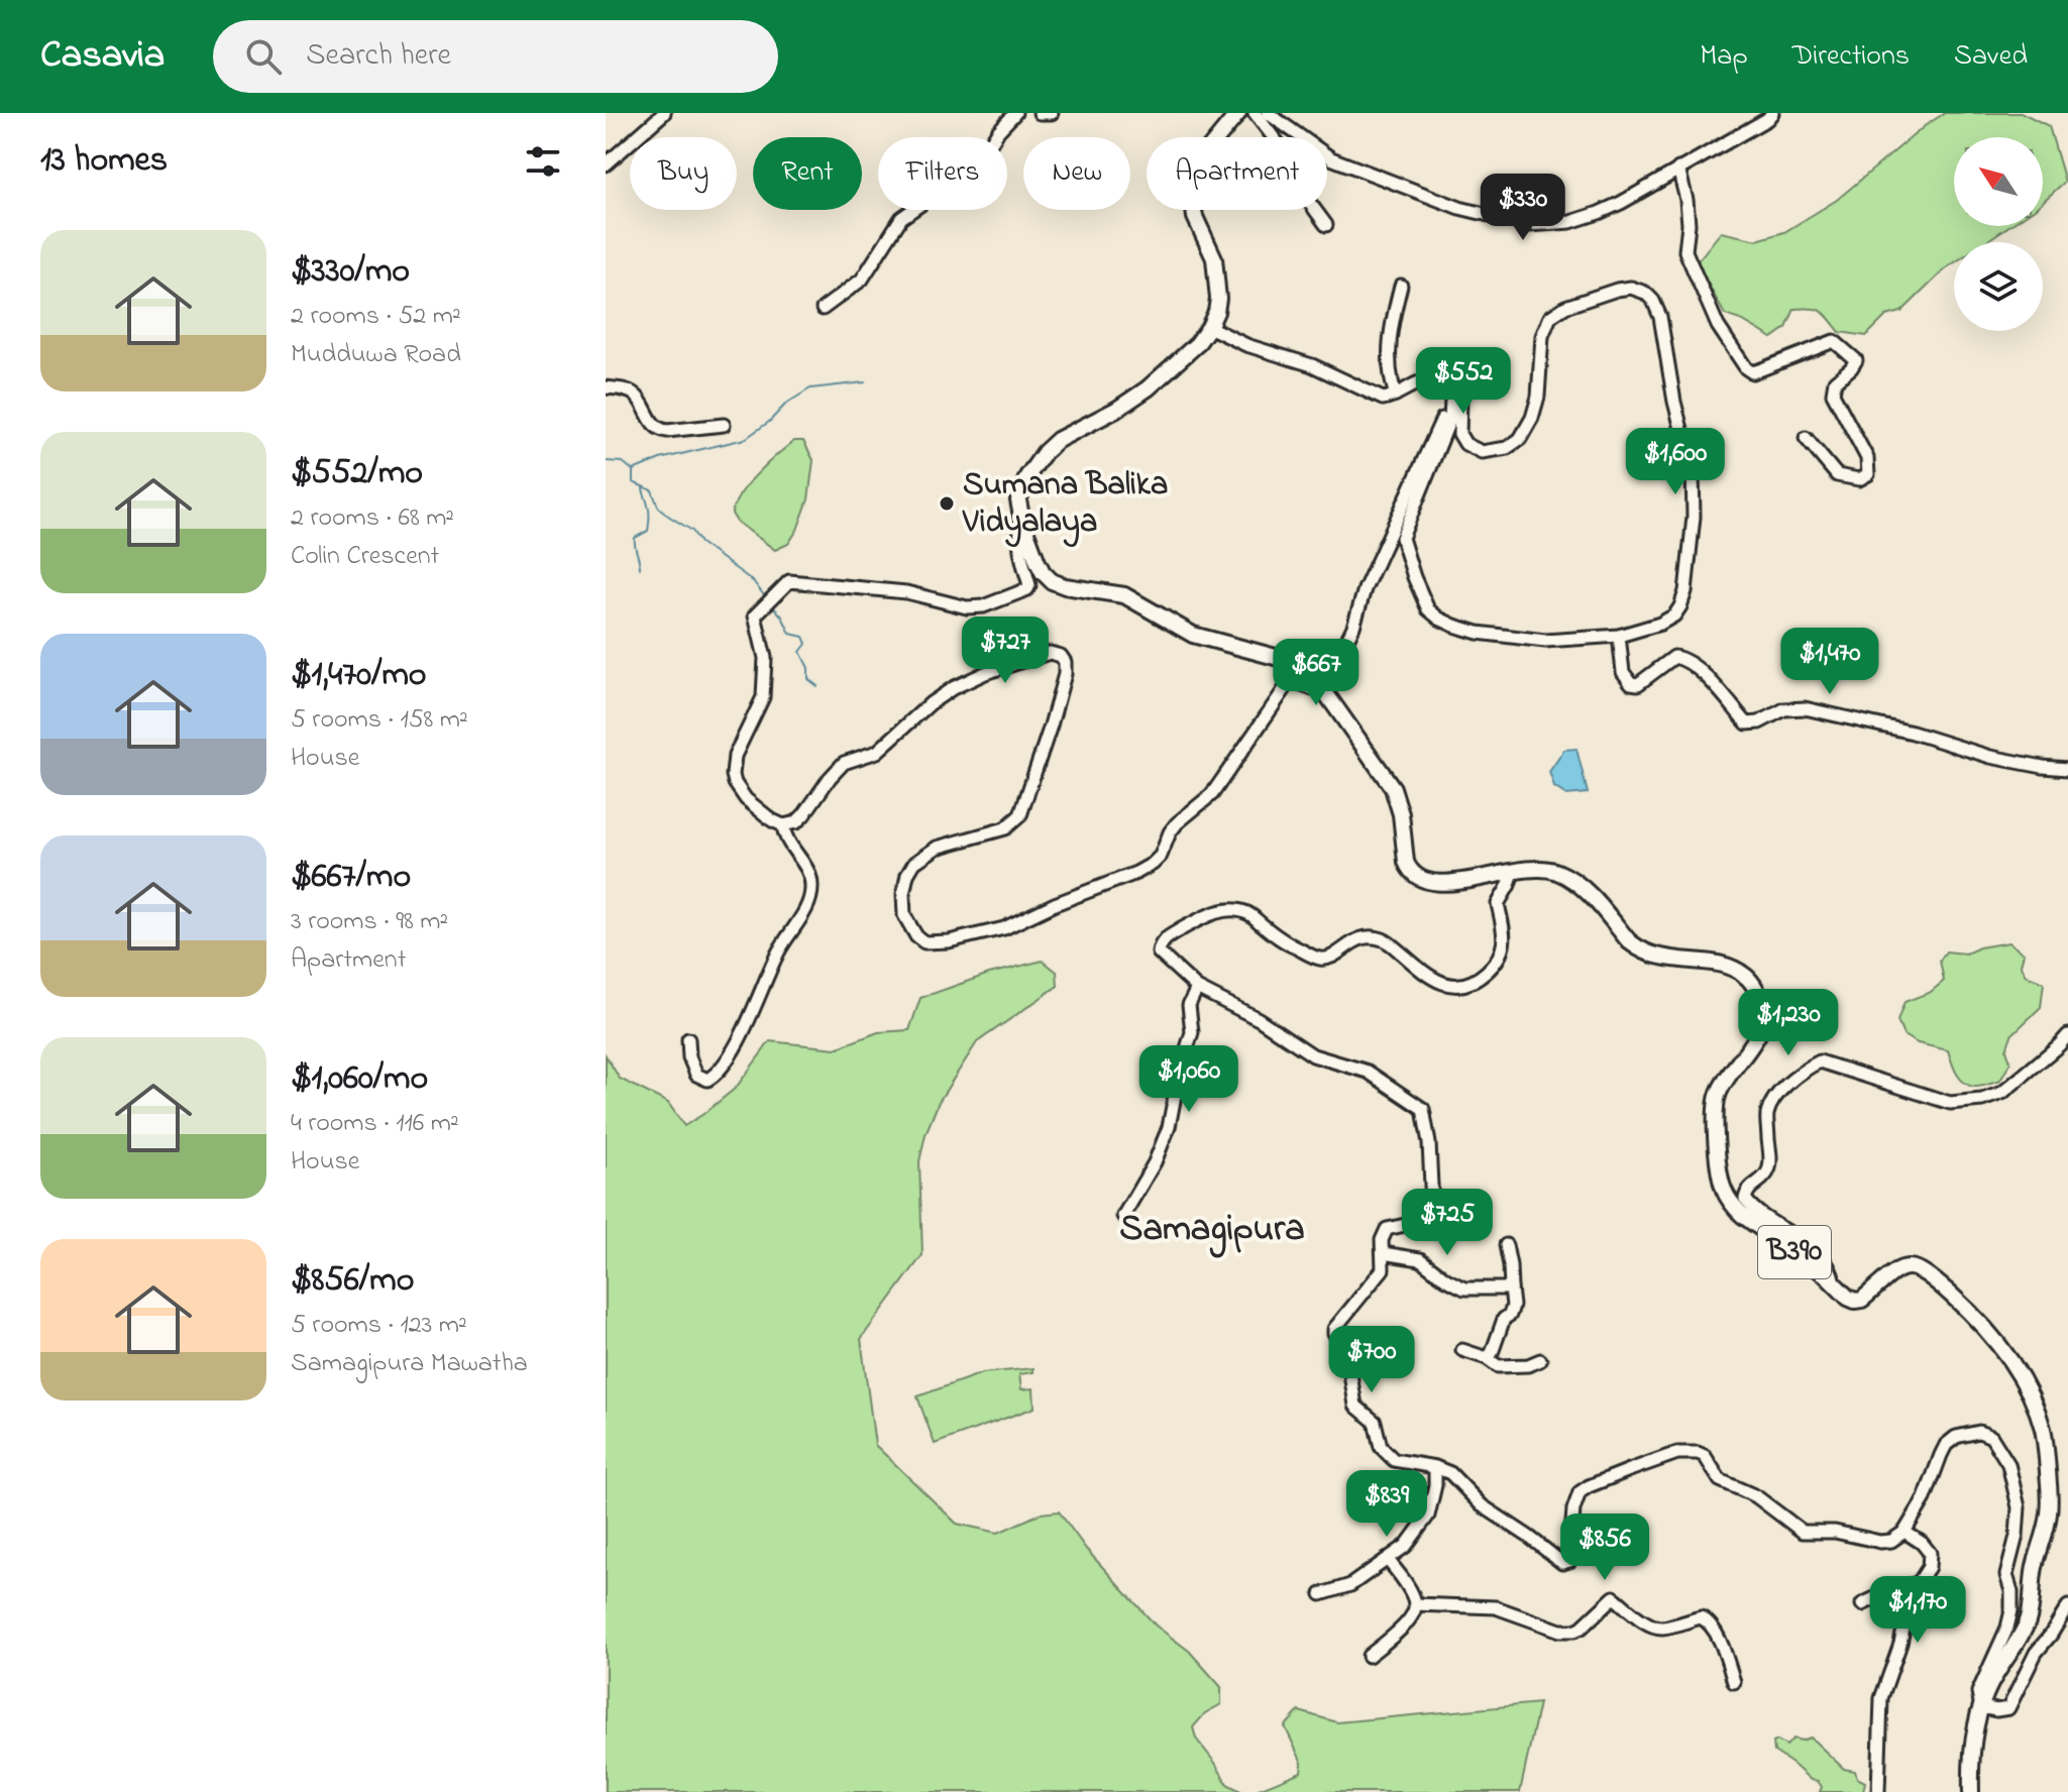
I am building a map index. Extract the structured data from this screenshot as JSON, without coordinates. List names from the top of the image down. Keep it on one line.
{"streets":{"main road":["B390"]},"districts":["Samagipura"],"places":["Sumana Balika Vidyalaya"],"north":"top left","page":{"header":"Casavia","search":"Search here","nav":["Map","Directions","Saved"],"heading":"13 homes","chip":["Buy","Rent","Filters","New","Apartment"],"price":["$330","$552","$1,600","$727","$1,470","$667","$1,230","$1,060","$725","$700","$839","$856","$1,170"],"list":[{"name":"$330/mo","note":"2 rooms · 52 m² · Mudduwa Road"},{"name":"$552/mo","note":"2 rooms · 68 m² · Colin Crescent"},{"name":"$1,470/mo","note":"5 rooms · 158 m² · House"},{"name":"$667/mo","note":"3 rooms · 98 m² · Apartment"},{"name":"$1,060/mo","note":"4 rooms · 116 m² · House"},{"name":"$856/mo","note":"5 rooms · 123 m² · Samagipura Mawatha"}]}}
